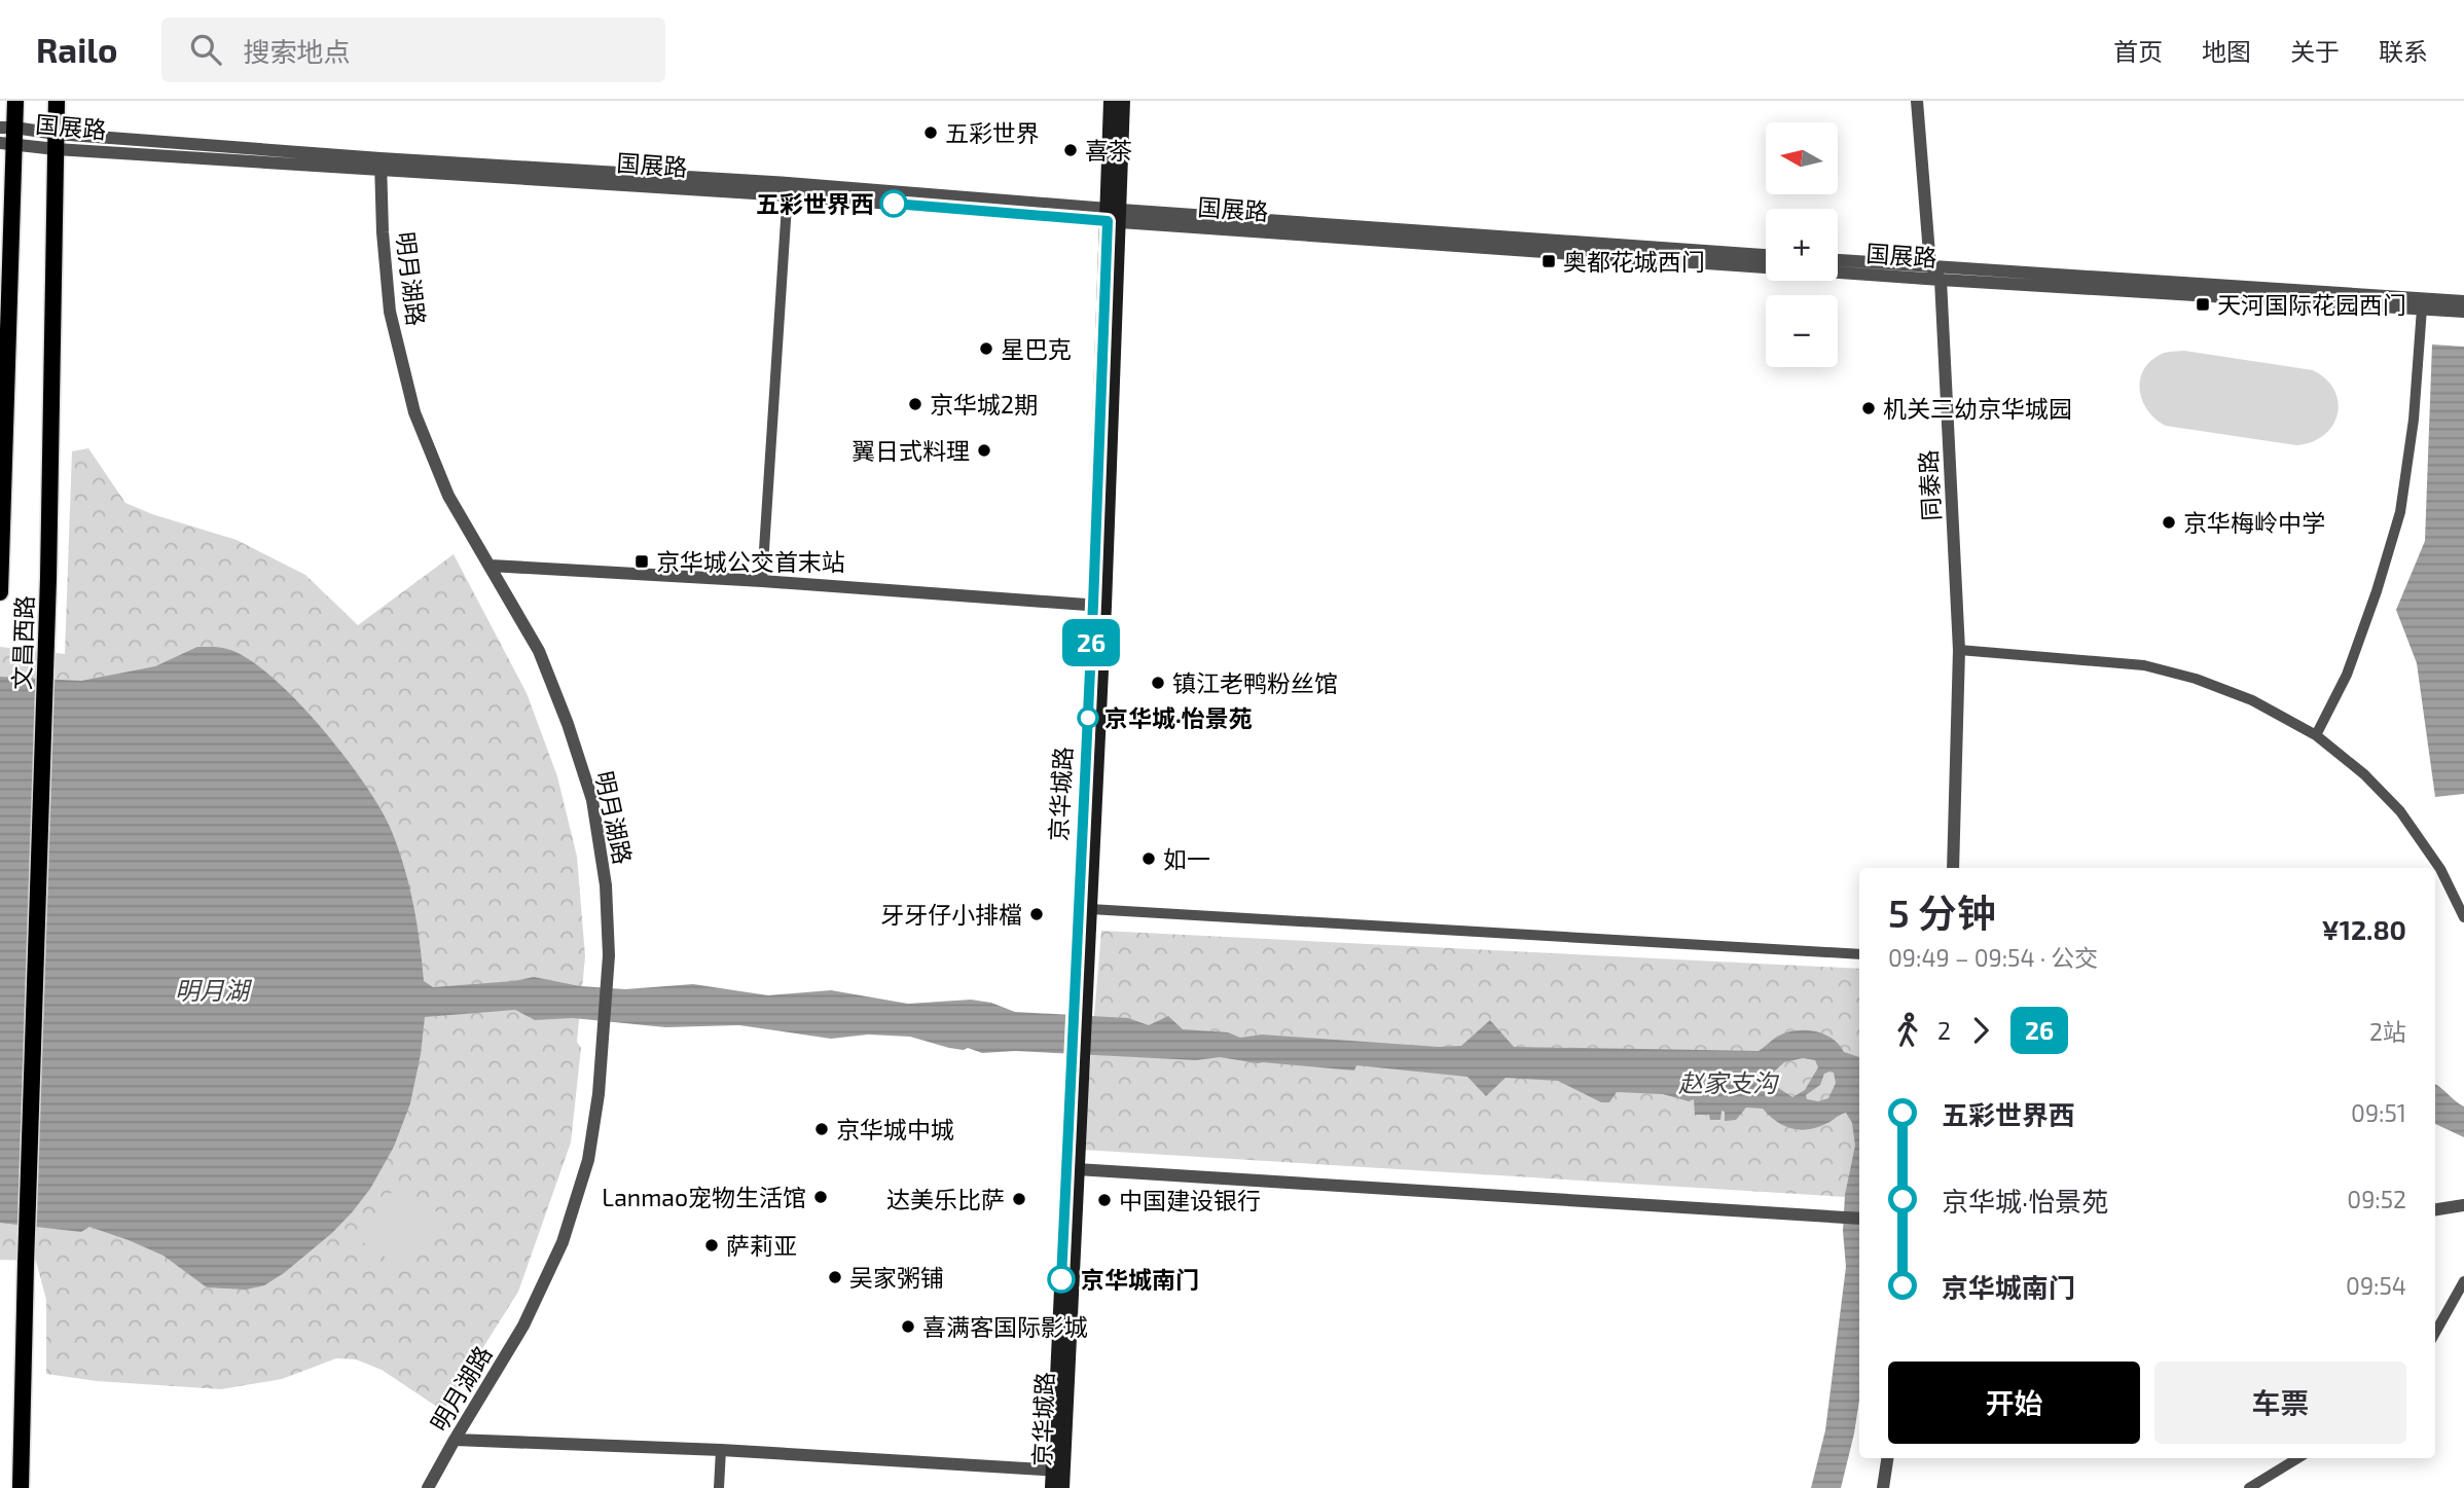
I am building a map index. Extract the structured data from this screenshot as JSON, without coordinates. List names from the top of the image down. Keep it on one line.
{"streets":{"main road":["文昌西路","京华城路"],"street":["国展路","明月湖路","同泰路"]},"crossings":[["国展路","明月湖路"],["国展路","同泰路"],["国展路","文昌西路"],["国展路","京华城路"]],"water":["明月湖","赵家支沟"],"places":{"other":["五彩世界","喜茶","五彩世界西","星巴克","京华城2期","机关三幼京华城园","翼日式料理","京华梅岭中学","镇江老鸭粉丝馆","京华城·怡景苑","如一","牙牙仔小排檔","京华城中城","Lanmao宠物生活馆","达美乐比萨","中国建设银行","萨莉亚","吴家粥铺","京华城南门","喜满客国际影城"],"transit":["奥都花城西门","天河国际花园西门","京华城公交首末站"]},"lines":["bus line 26"],"north":"left","page":{"header":"Railo","search":"搜索地点","nav":["首页","地图","关于","联系"],"on_map":"26","map_buttons":["+","−"],"heading":["5 分钟","09:49 – 09:54 · 公交","¥12.80"],"legs":["2","26","2站"],"list":[{"name":"五彩世界西","value":"09:51"},{"name":"京华城·怡景苑","value":"09:52"},{"name":"京华城南门","value":"09:54"}],"buttons":["开始","车票"]}}
